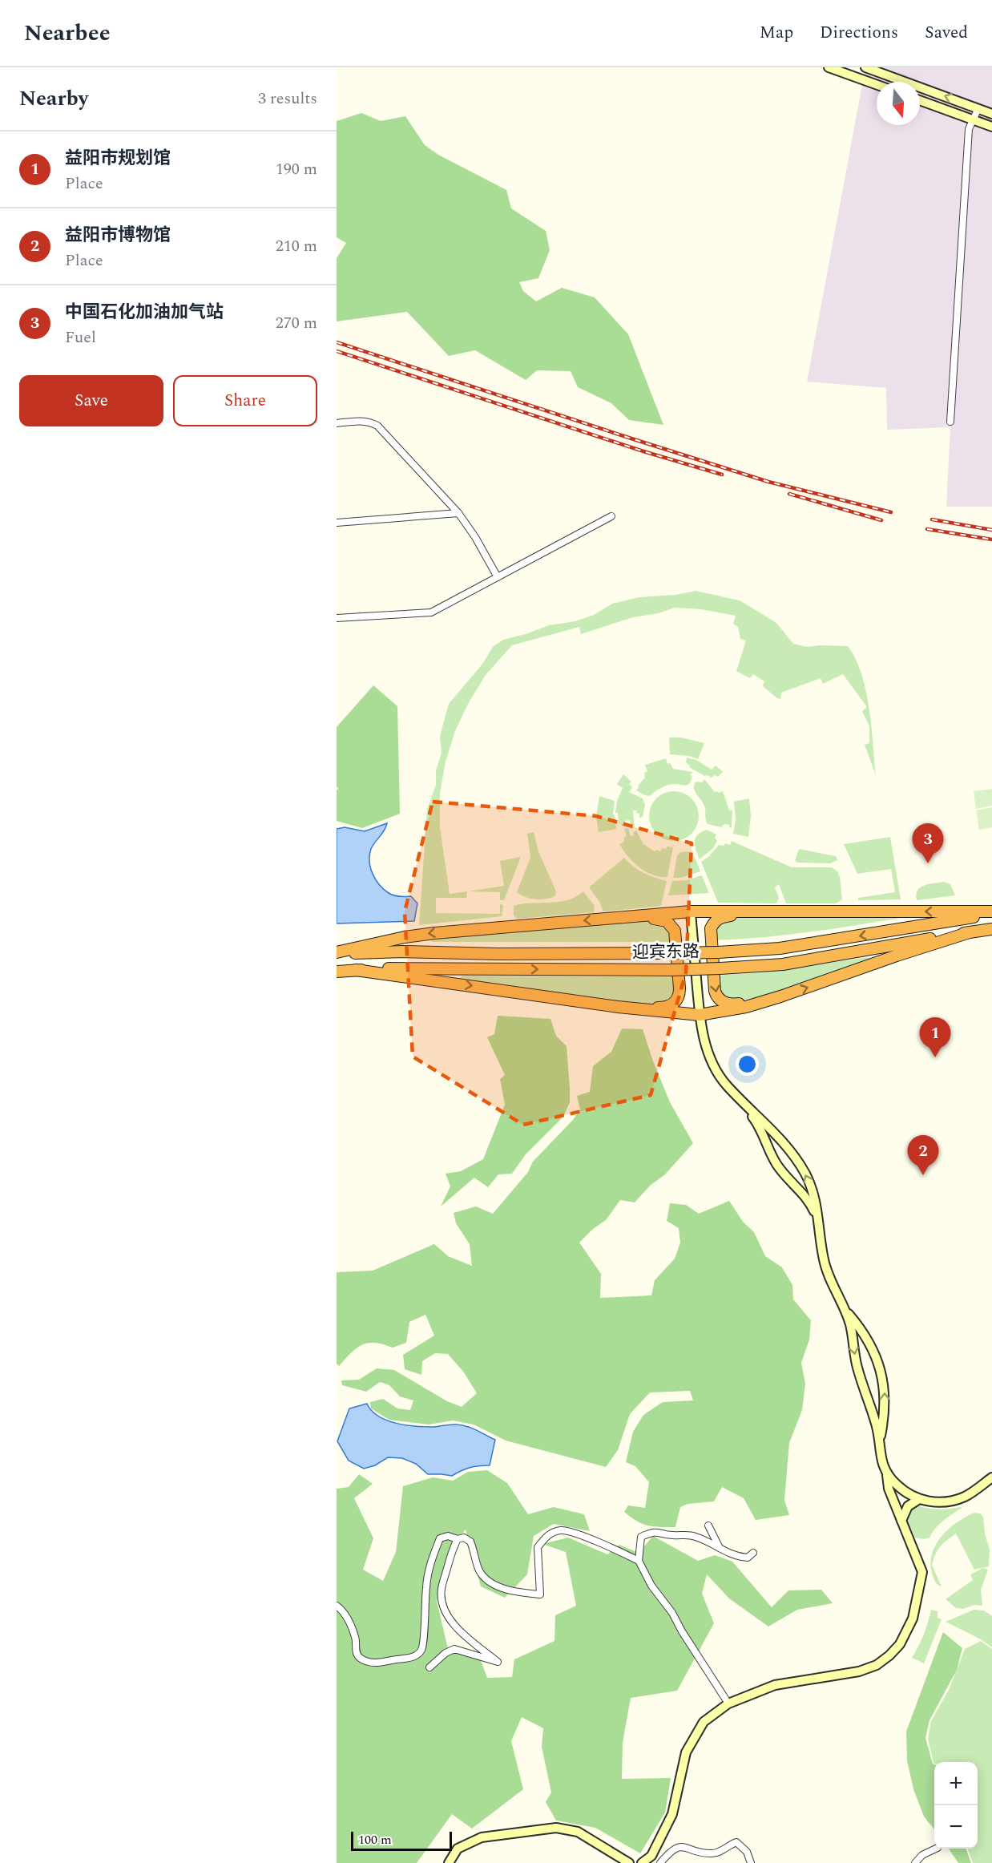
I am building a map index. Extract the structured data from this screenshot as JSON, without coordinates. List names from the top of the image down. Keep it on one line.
{"streets":{"highway":["迎宾东路"]},"scale_bar":"100 m","north":"bottom","page":{"header":"Nearbee","nav":["Map","Directions","Saved"],"heading":["Nearby","3 results"],"list":[{"mark":"1","name":"益阳市规划馆","note":"Place","value":"190 m"},{"mark":"2","name":"益阳市博物馆","note":"Place","value":"210 m"},{"mark":"3","name":"中国石化加油加气站","note":"Fuel","value":"270 m"}],"buttons":["Save","Share"],"pins":["3","1","2"],"map_buttons":["+","−"],"scale":"100 m"}}
